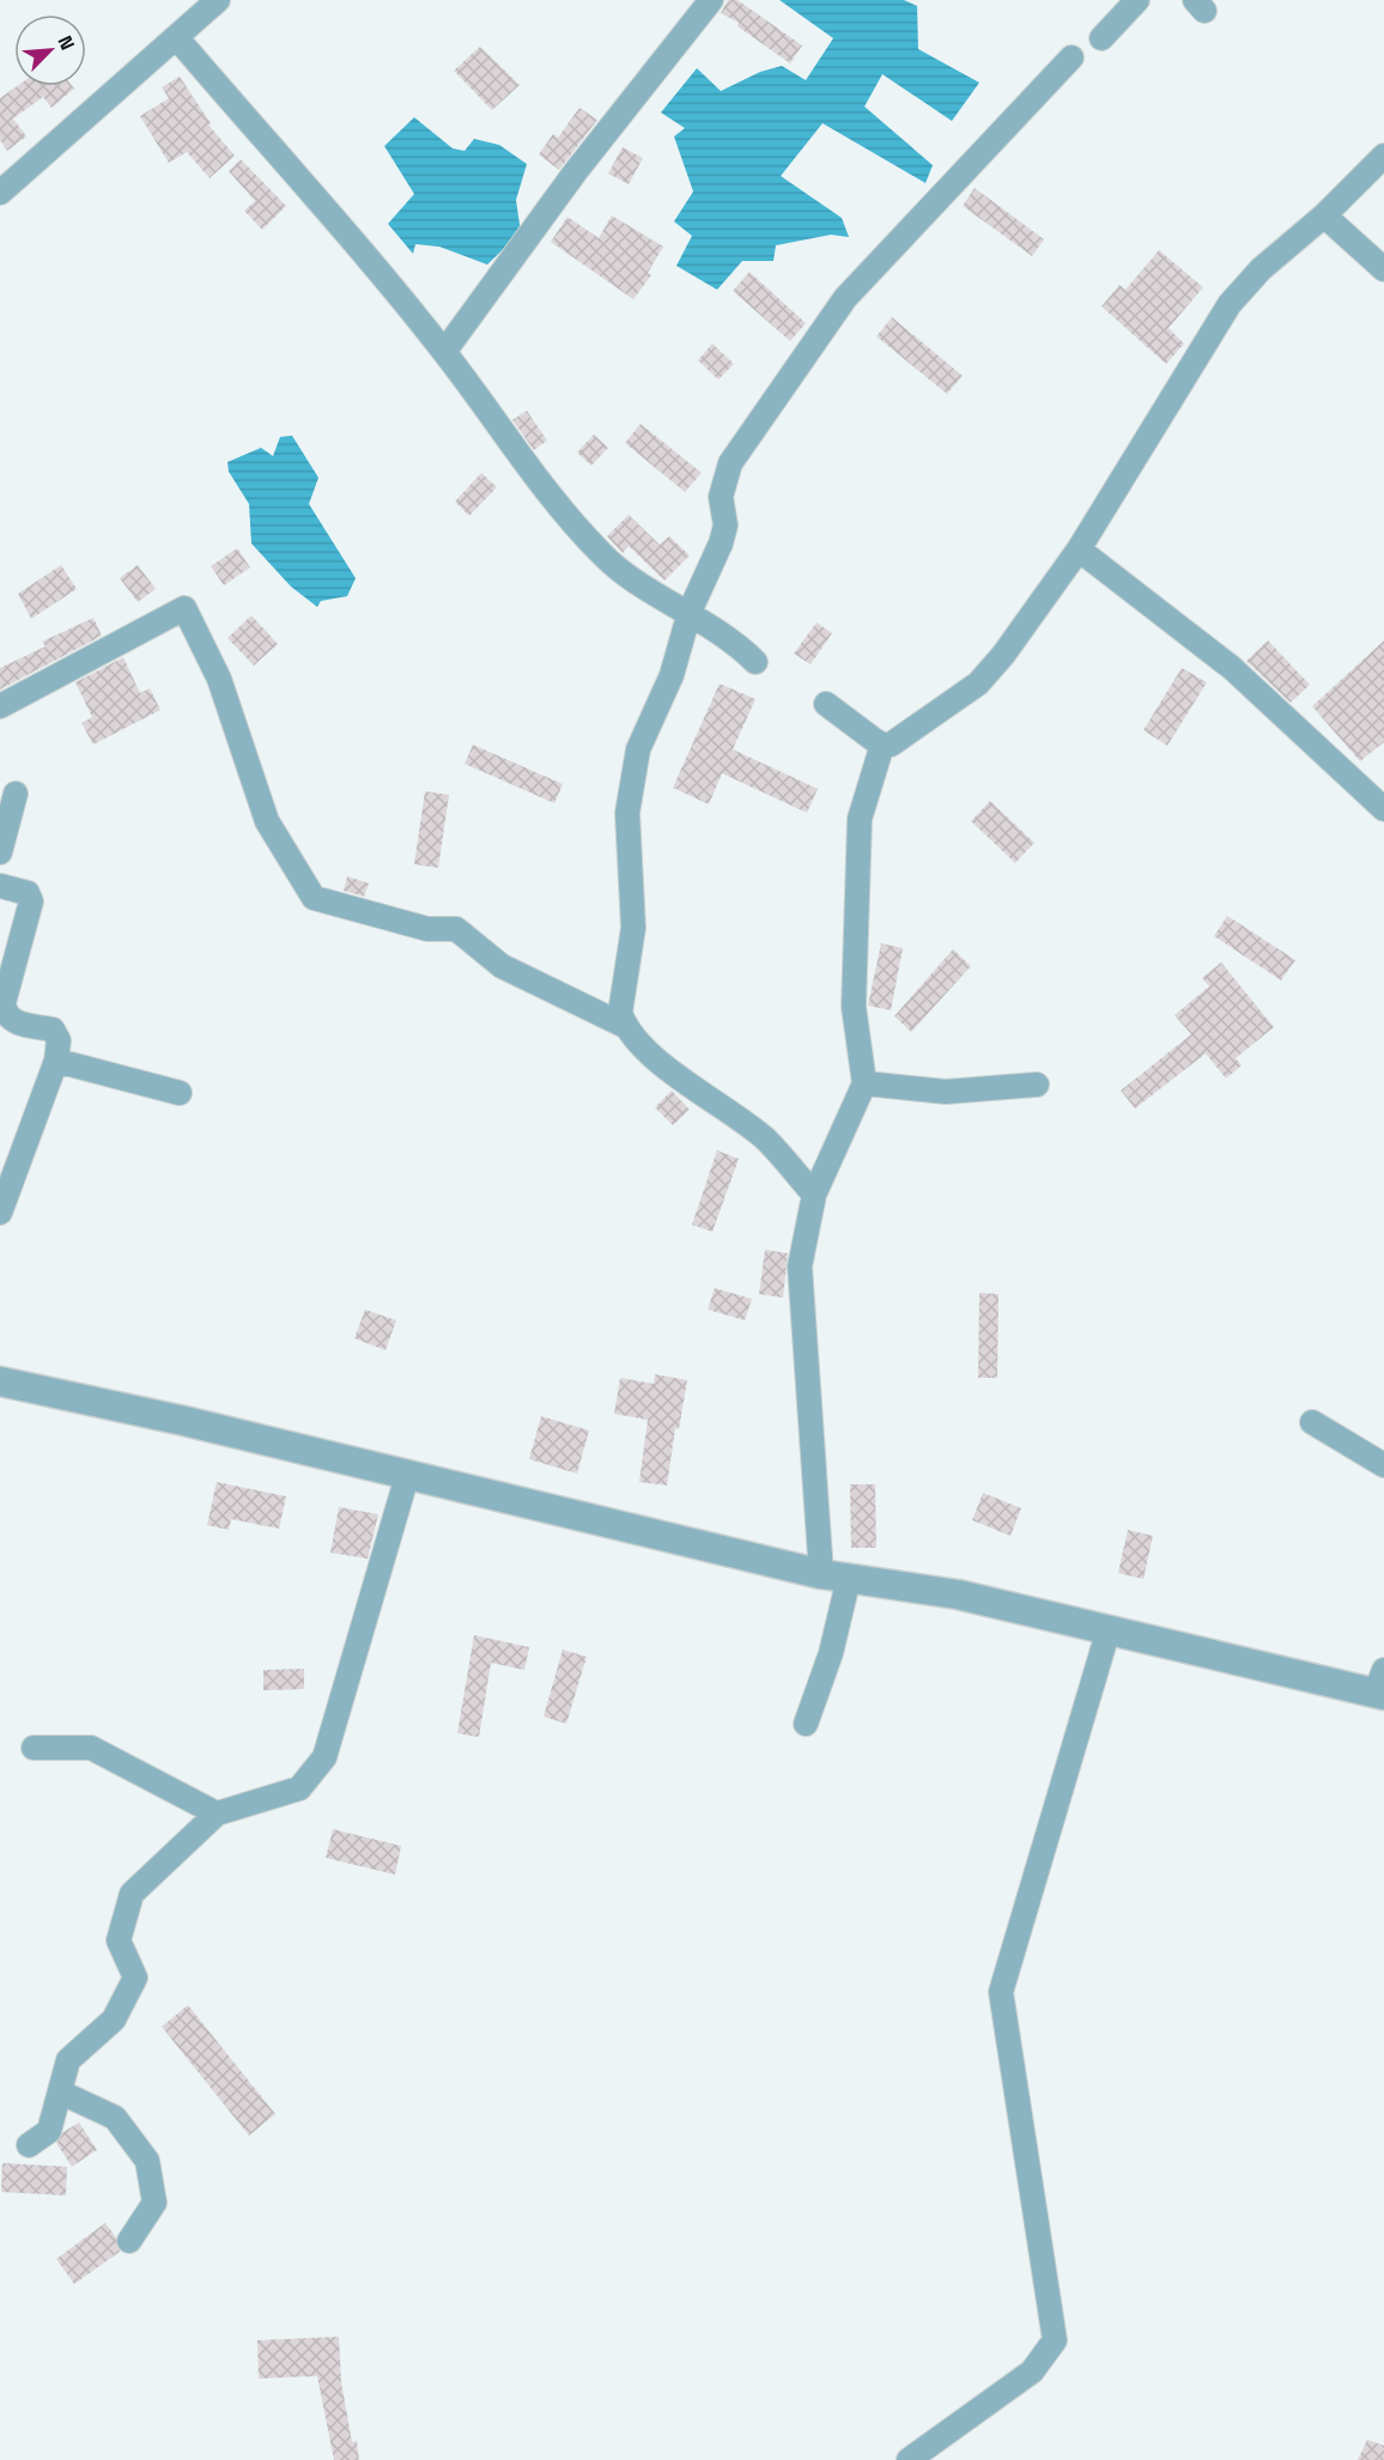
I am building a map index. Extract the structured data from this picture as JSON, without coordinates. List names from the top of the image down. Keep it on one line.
{"north":"top right"}
